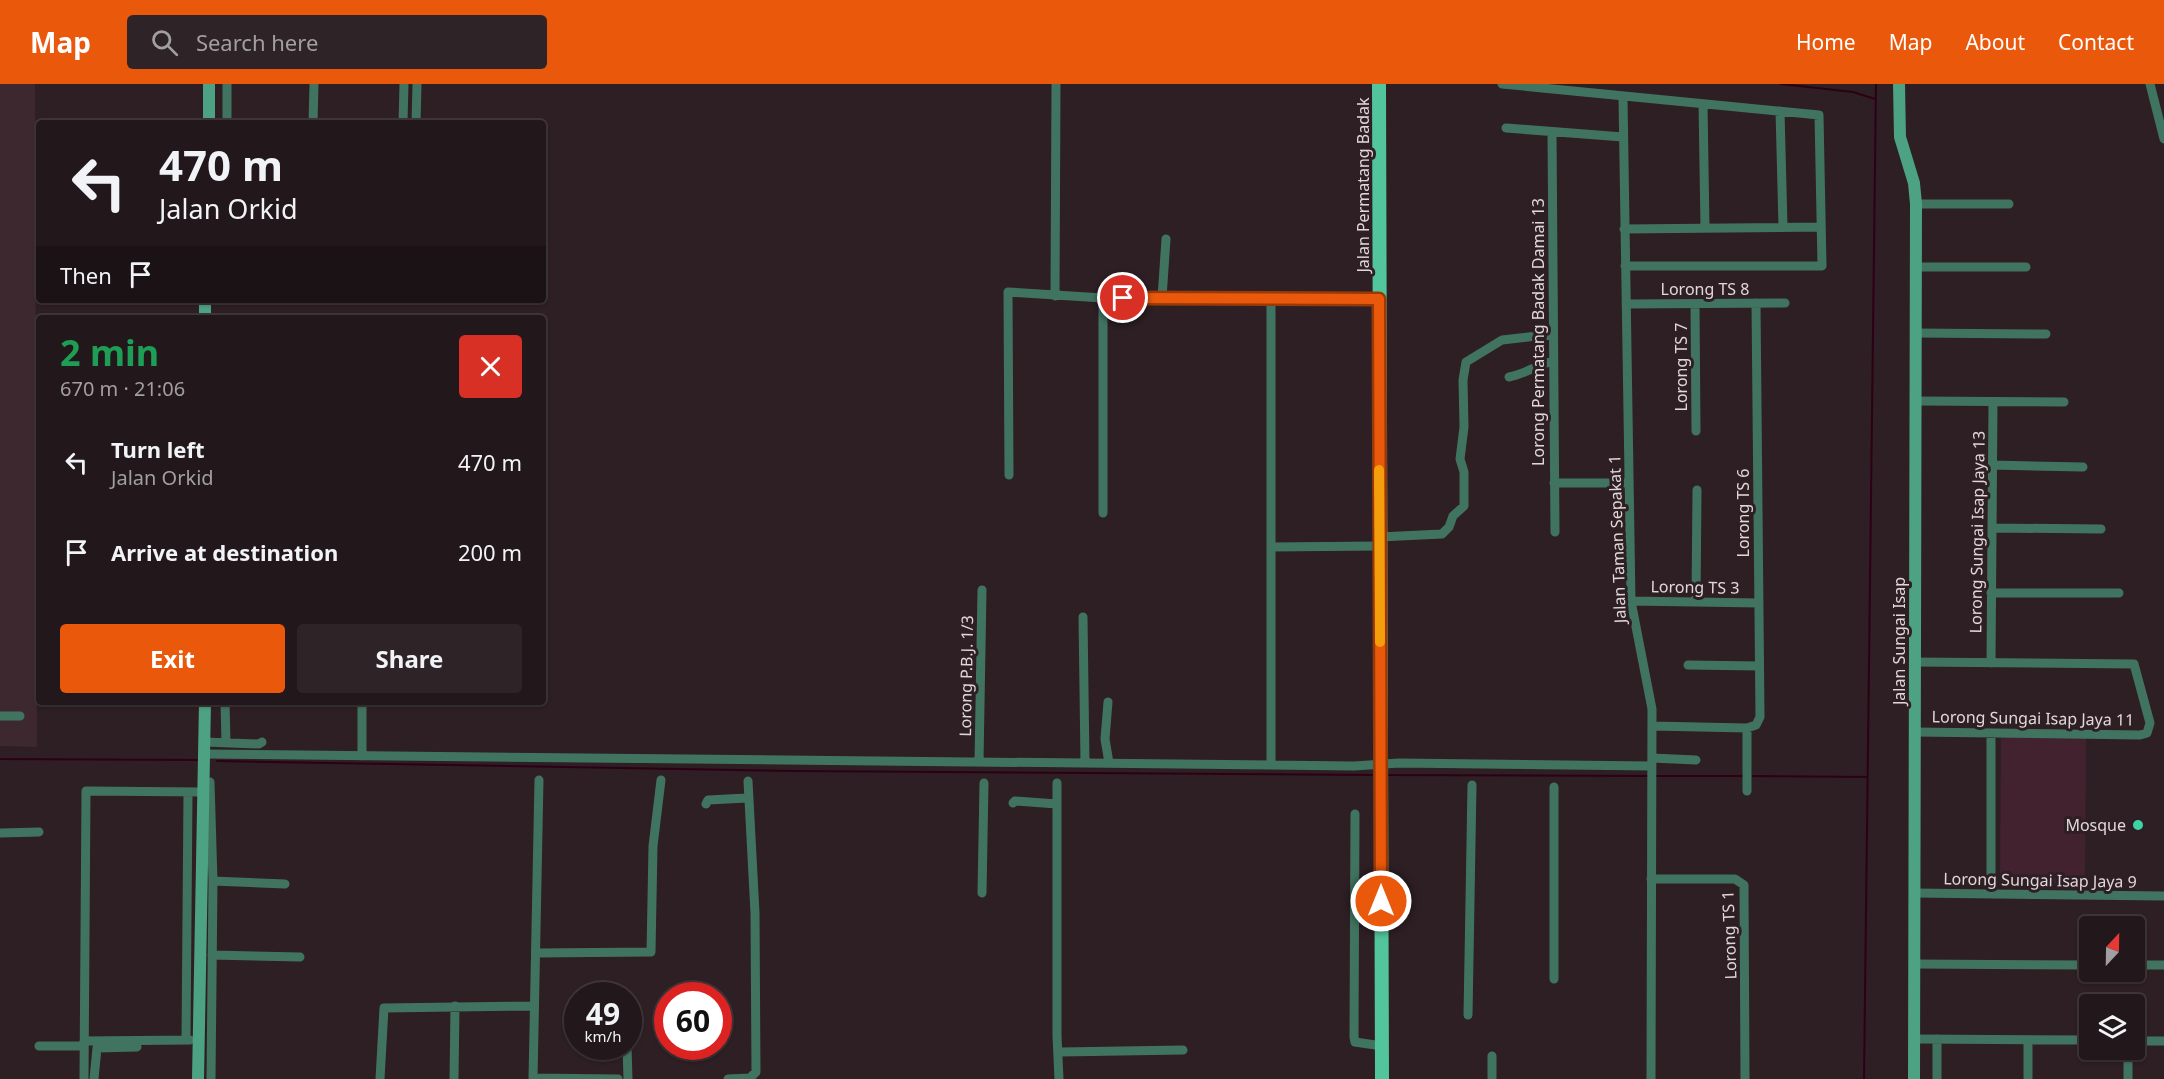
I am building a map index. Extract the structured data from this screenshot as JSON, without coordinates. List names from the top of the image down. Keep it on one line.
{"streets":{"main road":["Jalan Permatang Badak"],"street":["Lorong TS 8","Lorong Permatang Badak Damai 13","Lorong TS 7","Lorong TS 6","Lorong Sungai Isap Jaya 13","Jalan Taman Sepakat 1","Lorong TS 3","Jalan Sungai Isap","Lorong P.B.J. 1/3","Lorong Sungai Isap Jaya 11","Lorong Sungai Isap Jaya 9","Lorong TS 1"]},"crossings":[["Lorong TS 8","Lorong TS 7"],["Lorong TS 8","Lorong TS 6"],["Lorong TS 8","Jalan Taman Sepakat 1"],["Lorong TS 6","Lorong TS 3"],["Lorong Sungai Isap Jaya 13","Lorong Sungai Isap Jaya 11"],["Jalan Taman Sepakat 1","Lorong TS 3"],["Jalan Taman Sepakat 1","Lorong TS 1"],["Jalan Sungai Isap","Lorong Sungai Isap Jaya 11"],["Jalan Sungai Isap","Lorong Sungai Isap Jaya 9"]],"places":["Mosque"],"north":"top","page":{"header":"Map","search":"Search here","nav":["Home","Map","About","Contact"],"turn":["470 m","Jalan Orkid"],"then":"Then","heading":["2 min","670 m · 21:06"],"list":[{"name":"Turn left","note":"Jalan Orkid","value":"470 m"},{"name":"Arrive at destination","value":"200 m"}],"buttons":["Exit","Share"],"speed":"49 km/h","limit":"60"}}
